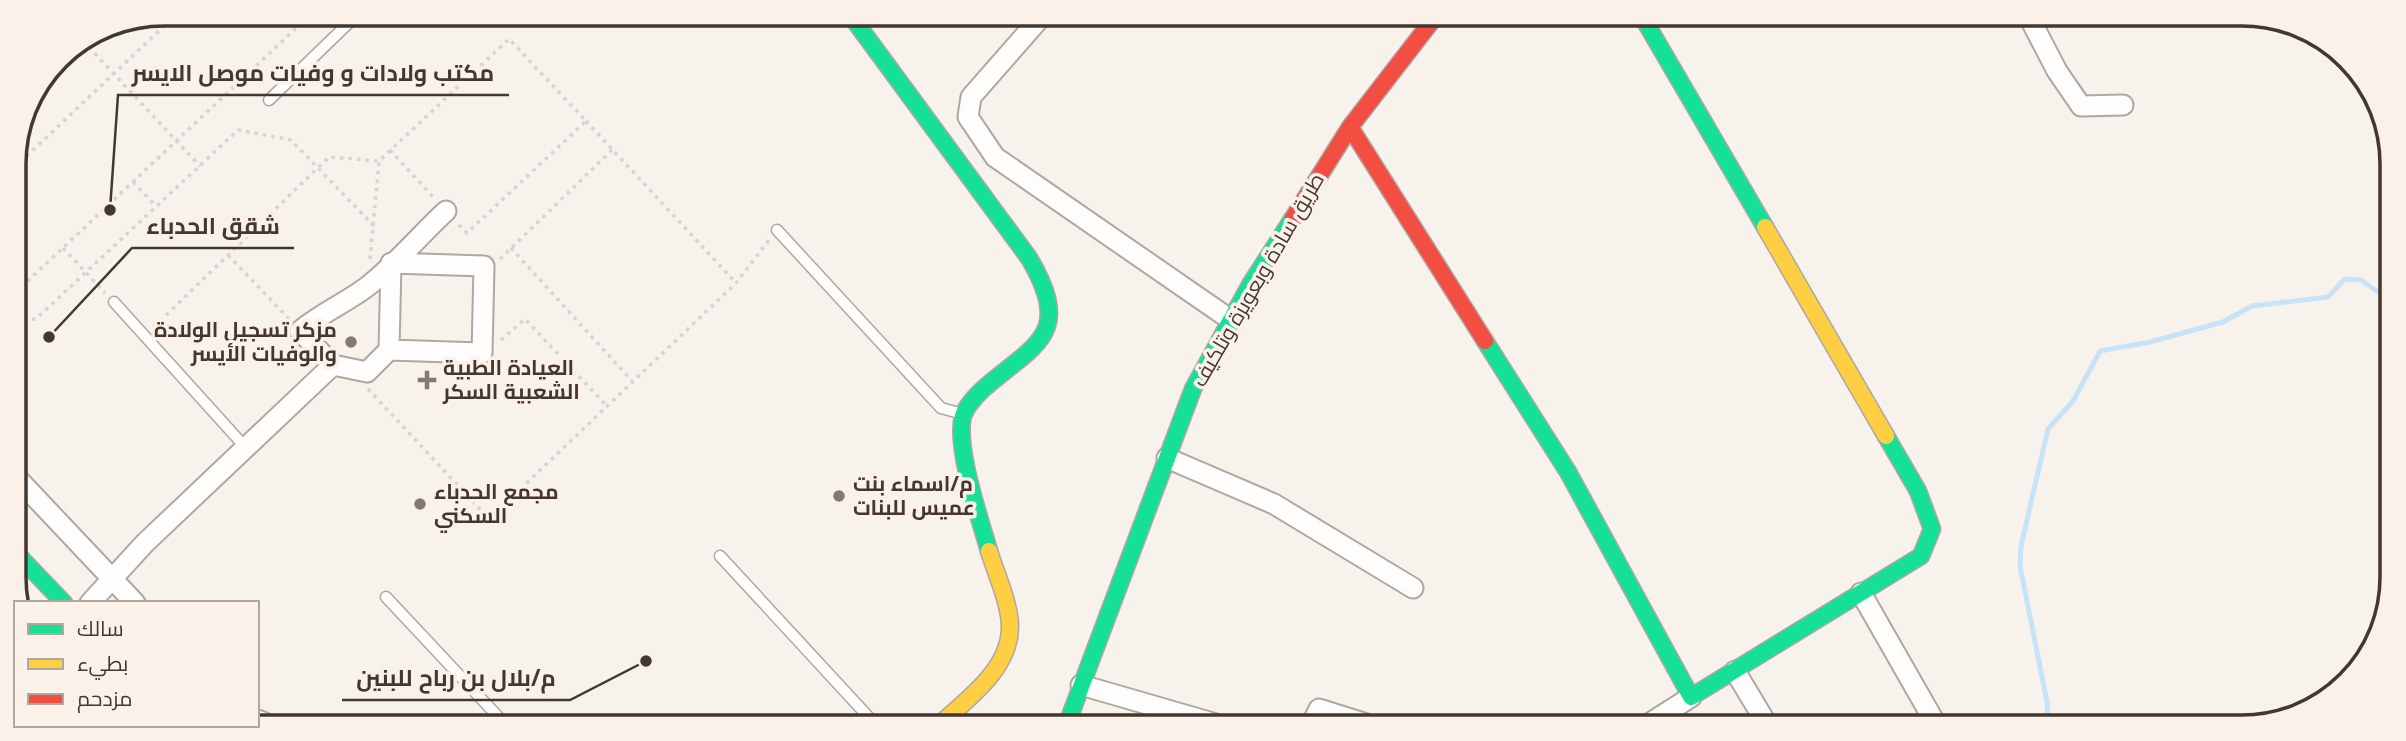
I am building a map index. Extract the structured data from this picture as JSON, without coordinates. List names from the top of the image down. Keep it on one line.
{"streets":{"street":["طريق سادة وبعويزة وتلكيف"]},"places":{"other":["مكتب ولادات و وفيات موصل الايسر","شقق الحدباء","مزكر تسجيل الولادة والوفيات الأيسر","م/اسماء بنت عميس للبنات","مجمع الحدباء السكني","م/بلال بن رباح للبنين"],"health":["العيادة الطبية الشعبية السكر"]},"legend":["سالك","بطيء","مزدحم"]}
